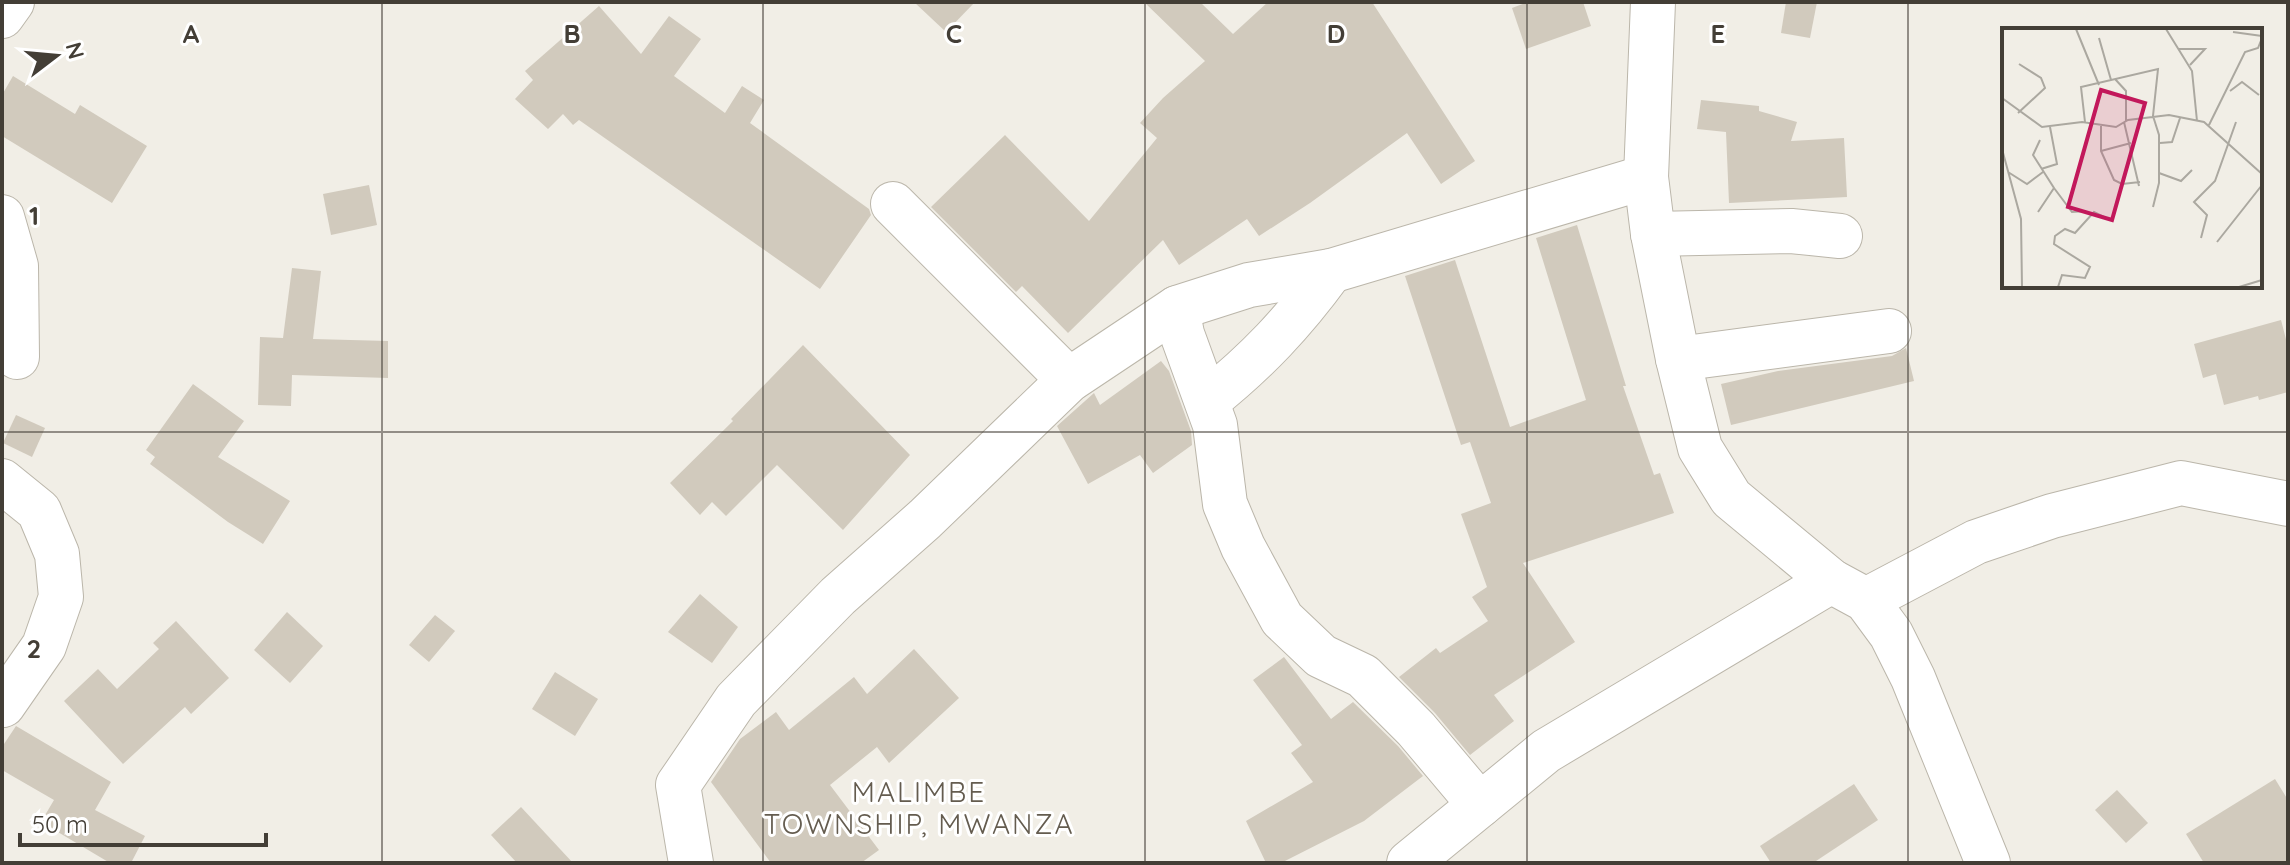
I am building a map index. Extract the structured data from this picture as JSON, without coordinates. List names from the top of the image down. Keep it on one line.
{"districts":["MALIMBE TOWNSHIP, MWANZA"],"scale_bar":"50 m","north":"right","grid":{"columns":["A","B","C","D","E"],"rows":["1","2"]}}
